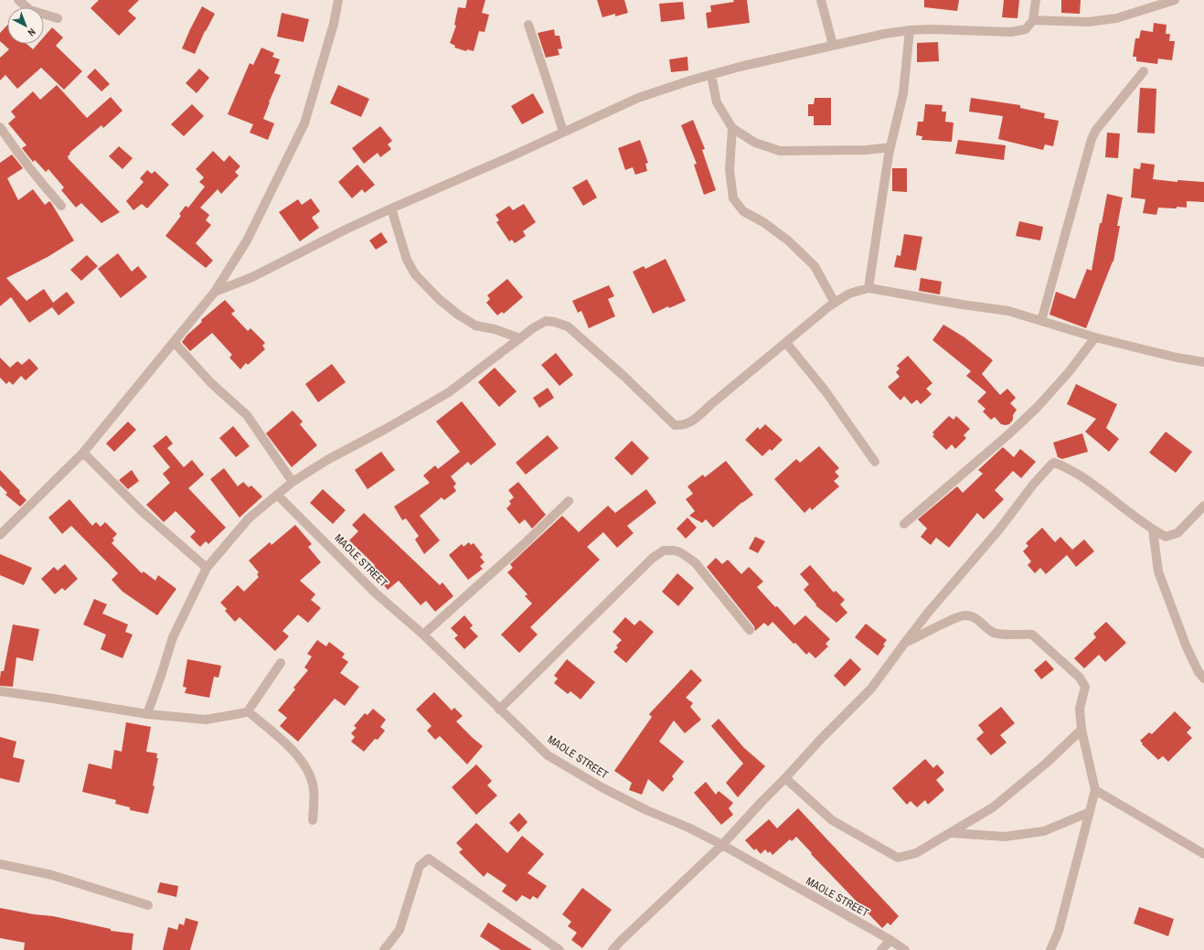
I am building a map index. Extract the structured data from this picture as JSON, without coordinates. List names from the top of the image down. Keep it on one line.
{"streets":{"street":["MAOLE STREET"]},"north":"bottom right"}
